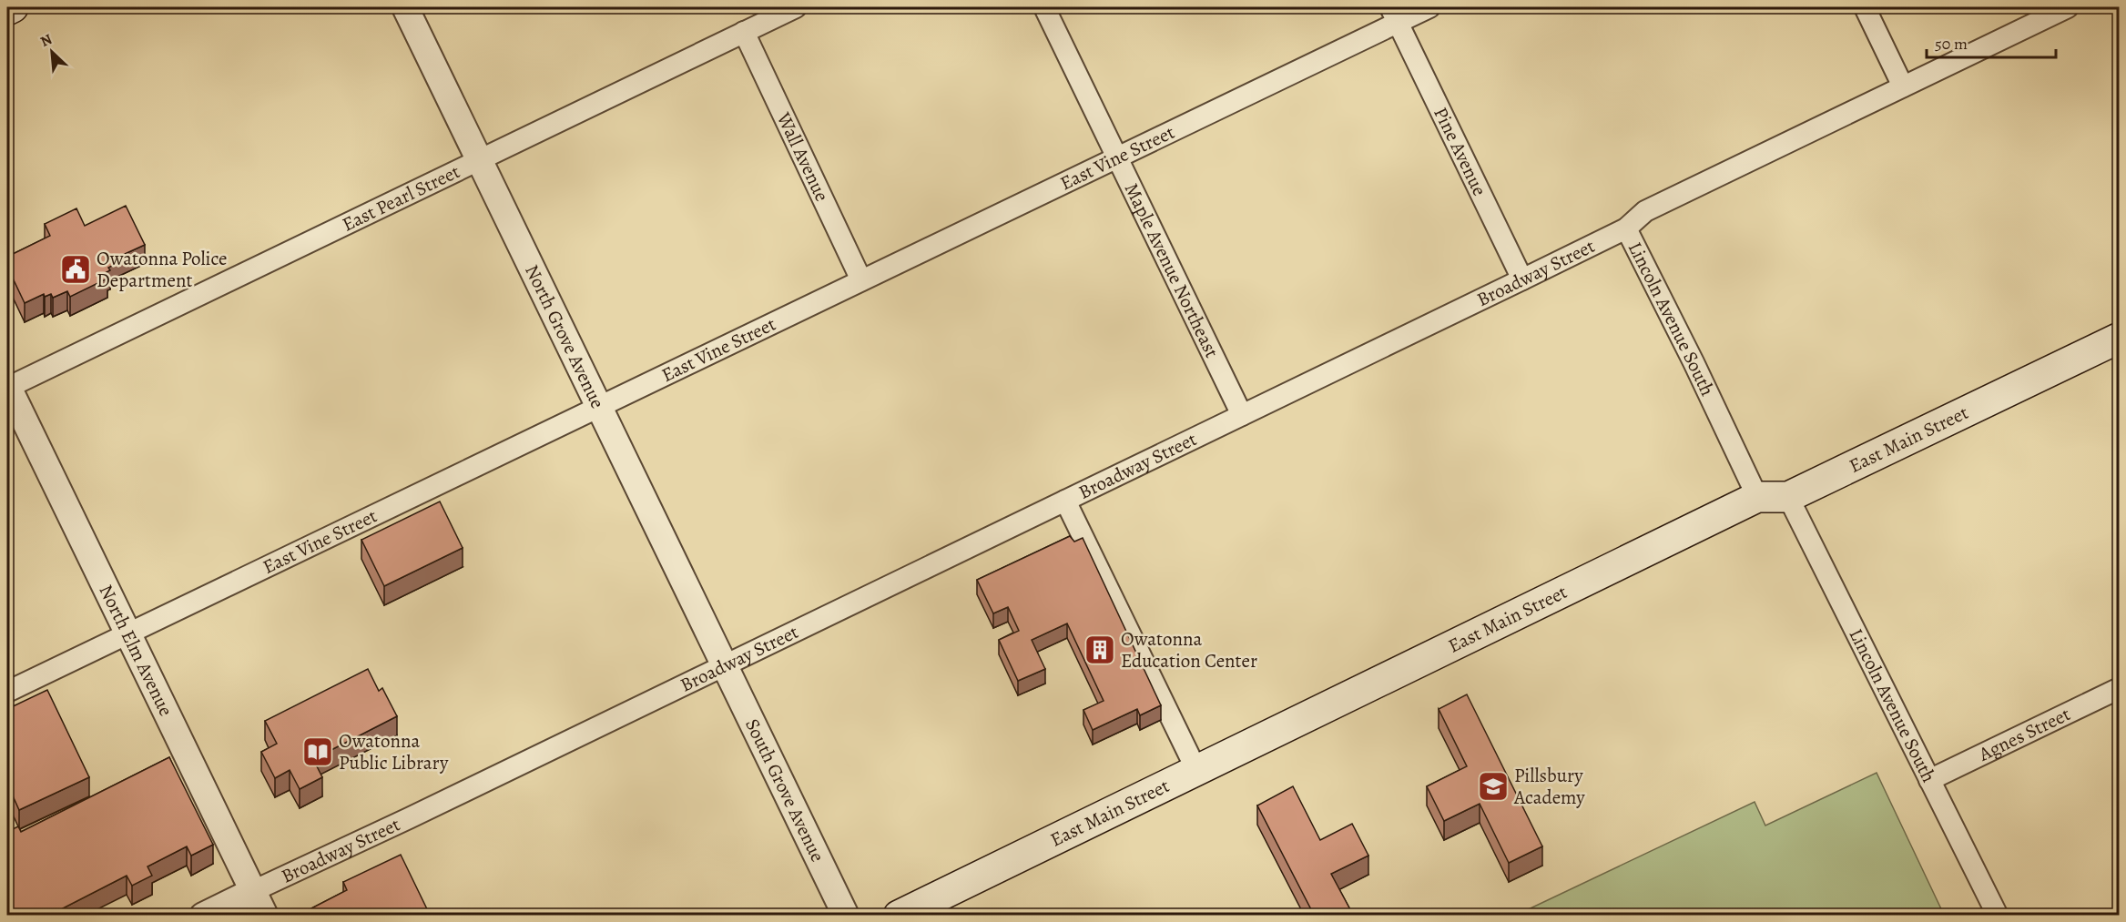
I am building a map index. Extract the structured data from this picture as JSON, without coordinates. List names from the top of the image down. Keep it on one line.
{"streets":{"main road":["East Main Street"],"street":["Pine Avenue","Wall Avenue","East Vine Street","East Pearl Street","Maple Avenue Northeast","Broadway Street","Lincoln Avenue South","North Grove Avenue","North Elm Avenue","Agnes Street","South Grove Avenue"]},"crossings":[["Pine Avenue","East Vine Street"],["Pine Avenue","Broadway Street"],["Wall Avenue","East Vine Street"],["Wall Avenue","East Pearl Street"],["East Vine Street","Maple Avenue Northeast"],["East Vine Street","North Grove Avenue"],["East Vine Street","North Elm Avenue"],["East Pearl Street","North Grove Avenue"],["East Pearl Street","North Elm Avenue"],["Maple Avenue Northeast","Broadway Street"],["Broadway Street","Lincoln Avenue South"],["Broadway Street","North Grove Avenue"],["Broadway Street","North Elm Avenue"],["Broadway Street","South Grove Avenue"],["Lincoln Avenue South","East Main Street"],["Lincoln Avenue South","Agnes Street"],["North Grove Avenue","South Grove Avenue"]],"places":{"public building":["Owatonna Police Department"],"building":["Owatonna Education Center"],"library":["Owatonna Public Library"],"school or university":["Pillsbury Academy"]},"scale_bar":"50 m","north":"top left"}
